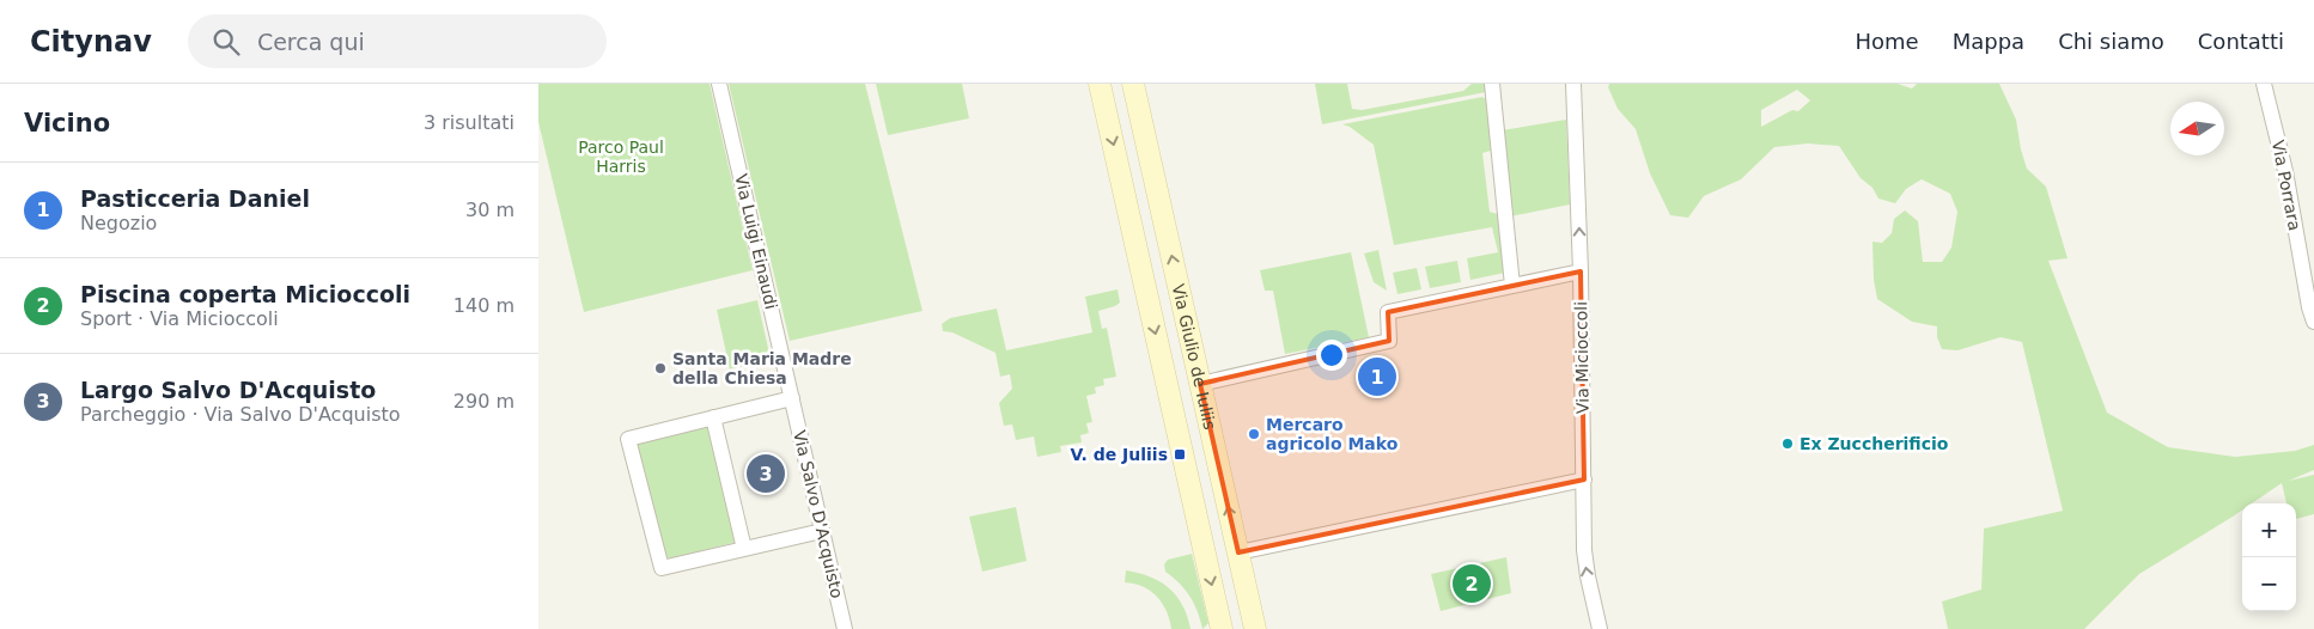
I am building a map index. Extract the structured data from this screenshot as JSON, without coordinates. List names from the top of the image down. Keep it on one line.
{"streets":{"main road":["Via Giulio de Iuliis"],"street":["Via Porrara","Via Luigi Einaudi","Via Micioccoli","Via Salvo D'Acquisto"]},"crossings":[["Via Luigi Einaudi","Via Salvo D'Acquisto"]],"parks":["Parco Paul Harris"],"places":{"other":["Santa Maria Madre della Chiesa","Mercaro agricolo Mako","Ex Zuccherificio"],"transit":["V. de Juliis"]},"north":"left","page":{"header":"Citynav","search":"Cerca qui","nav":["Home","Mappa","Chi siamo","Contatti"],"heading":["Vicino","3 risultati"],"list":[{"mark":"1","name":"Pasticceria Daniel","note":"Negozio","value":"30 m"},{"mark":"2","name":"Piscina coperta Micioccoli","note":"Sport · Via Micioccoli","value":"140 m"},{"mark":"3","name":"Largo Salvo D'Acquisto","note":"Parcheggio · Via Salvo D'Acquisto","value":"290 m"}],"pins":["1","3","2"],"map_buttons":["+","−"]}}
